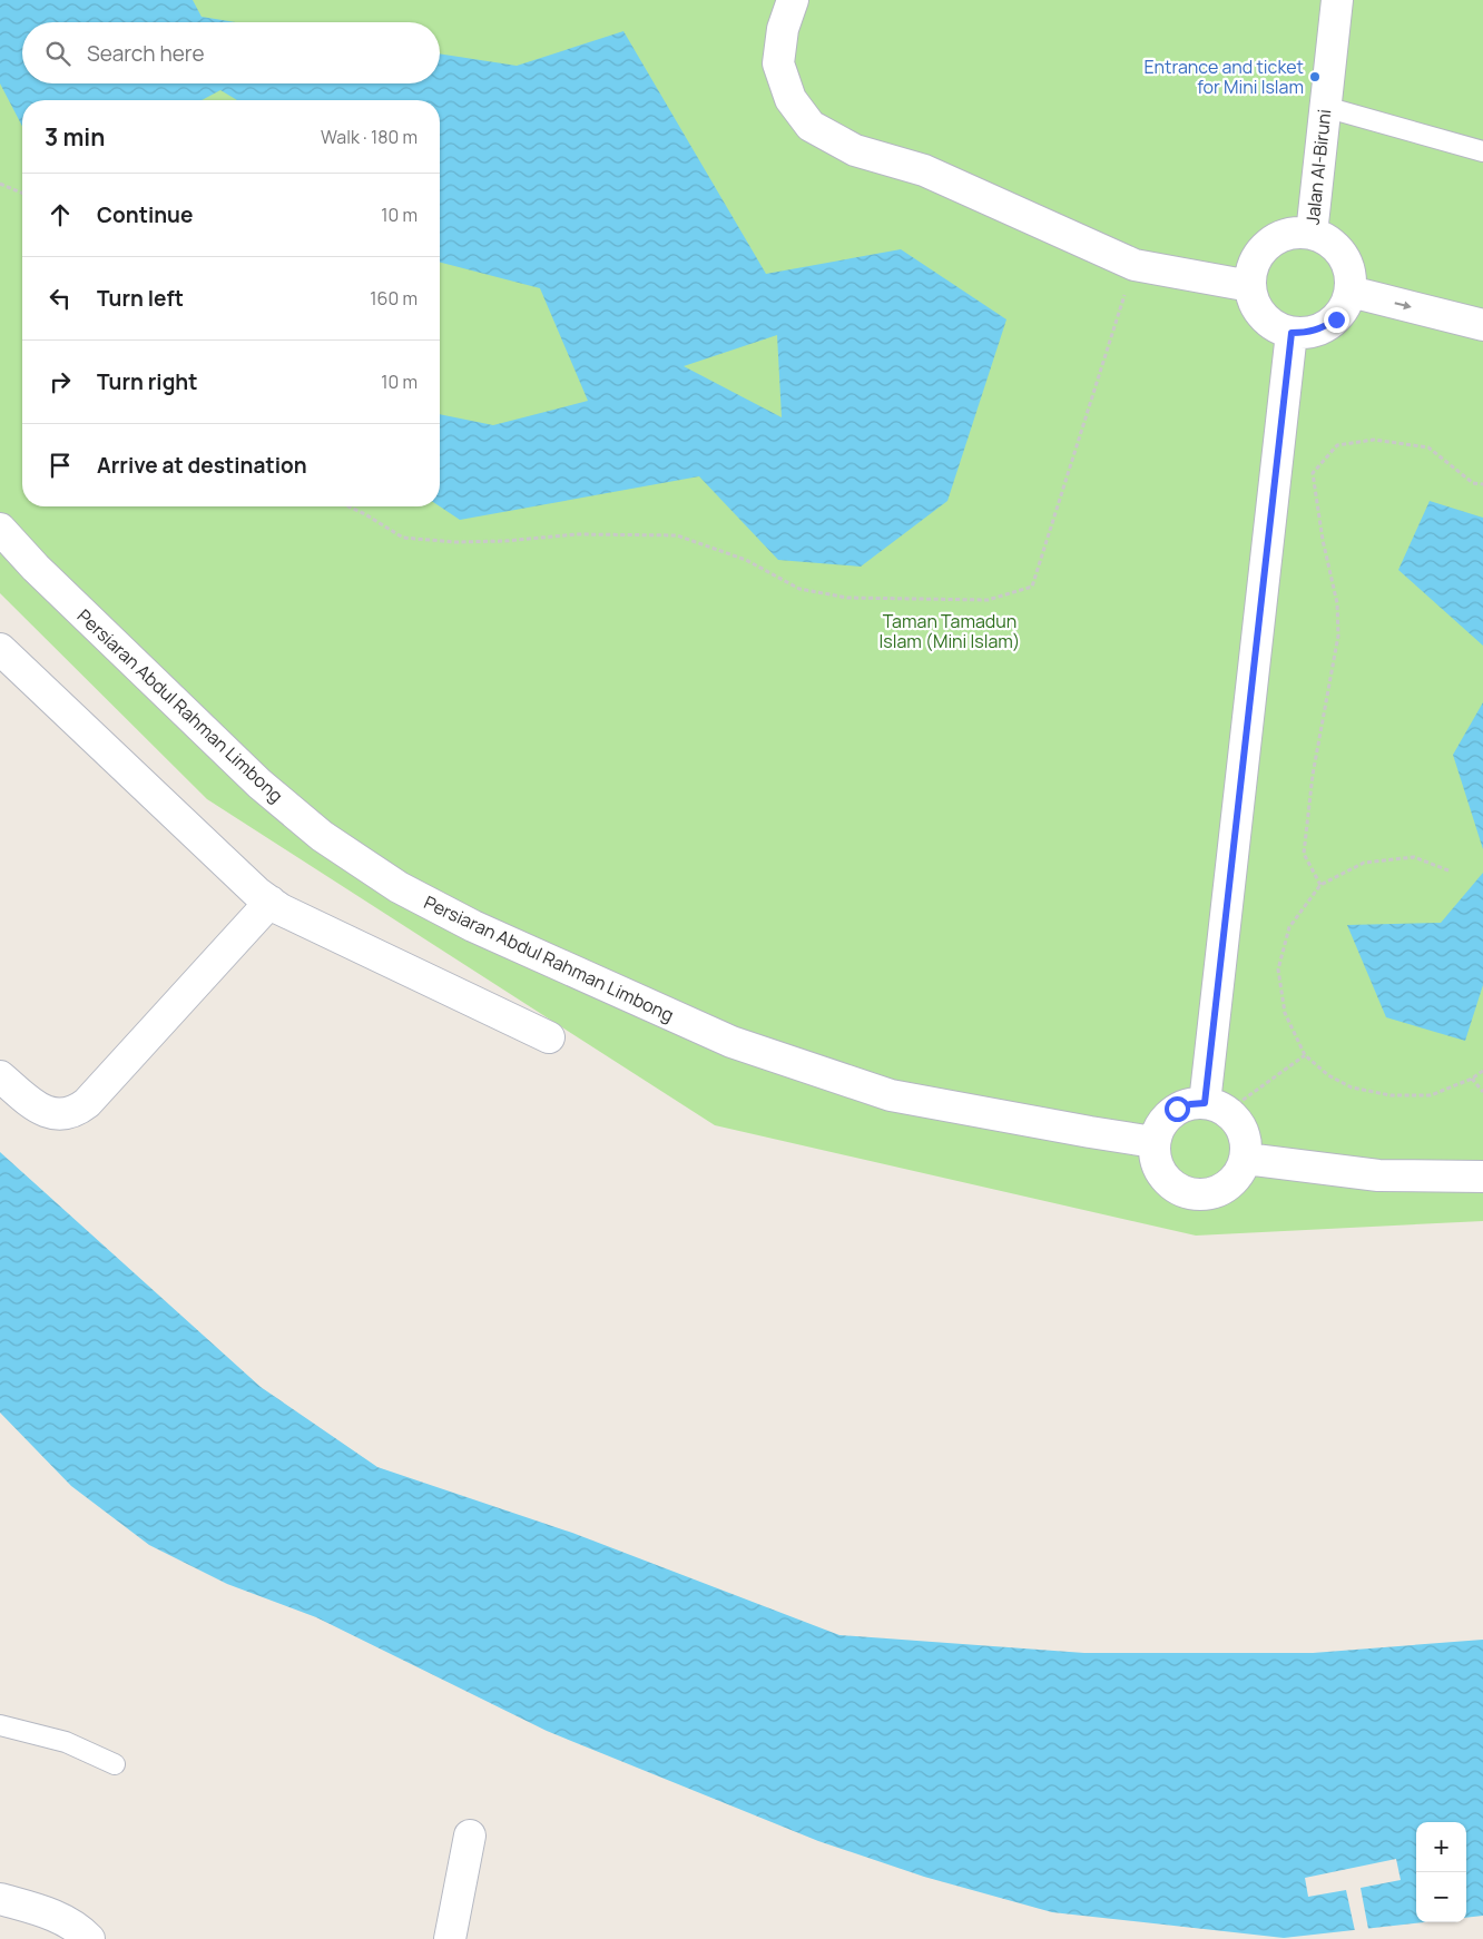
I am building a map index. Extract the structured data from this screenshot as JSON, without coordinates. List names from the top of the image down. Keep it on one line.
{"streets":{"street":["Jalan Al-Biruni","Persiaran Abdul Rahman Limbong"]},"parks":["Taman Tamadun Islam (Mini Islam)"],"places":["Entrance and ticket for Mini Islam"],"page":{"search":"Search here","heading":["3 min","Walk · 180 m"],"list":[["Continue","10 m"],["Turn left","160 m"],["Turn right","10 m"],"Arrive at destination"],"map_buttons":["+","−"]}}
